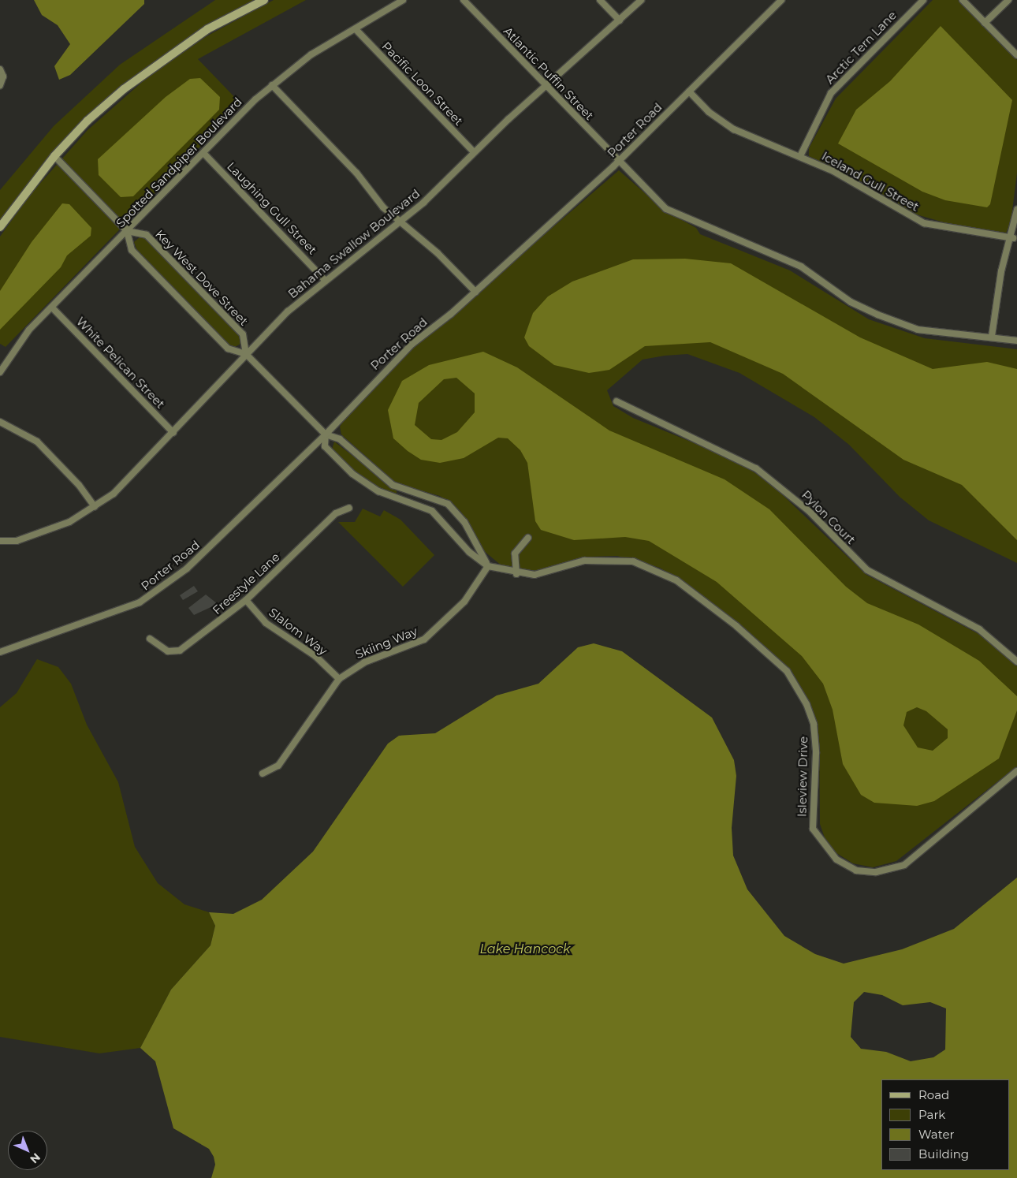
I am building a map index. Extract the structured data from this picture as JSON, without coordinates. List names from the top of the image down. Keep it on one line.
{"streets":{"street":["Arctic Tern Lane","Atlantic Puffin Street","Pacific Loon Street","Porter Road","Spotted Sandpiper Boulevard","Iceland Gull Street","Laughing Gull Street","Bahama Swallow Boulevard","Key West Dove Street","White Pelican Street","Pylon Court","Freestyle Lane","Slalom Way","Skiing Way","Isleview Drive"]},"crossings":[["Arctic Tern Lane","Iceland Gull Street"],["Atlantic Puffin Street","Porter Road"],["Atlantic Puffin Street","Bahama Swallow Boulevard"],["Pacific Loon Street","Spotted Sandpiper Boulevard"],["Pacific Loon Street","Bahama Swallow Boulevard"],["Porter Road","Iceland Gull Street"],["Porter Road","Isleview Drive"],["Spotted Sandpiper Boulevard","Laughing Gull Street"],["Spotted Sandpiper Boulevard","Key West Dove Street"],["Spotted Sandpiper Boulevard","White Pelican Street"],["Laughing Gull Street","Bahama Swallow Boulevard"],["Bahama Swallow Boulevard","Key West Dove Street"],["Bahama Swallow Boulevard","White Pelican Street"],["Freestyle Lane","Slalom Way"],["Slalom Way","Skiing Way"],["Skiing Way","Isleview Drive"]],"water":["Lake Hancock"],"legend":["Road","Park","Water","Building"],"north":"bottom right"}
